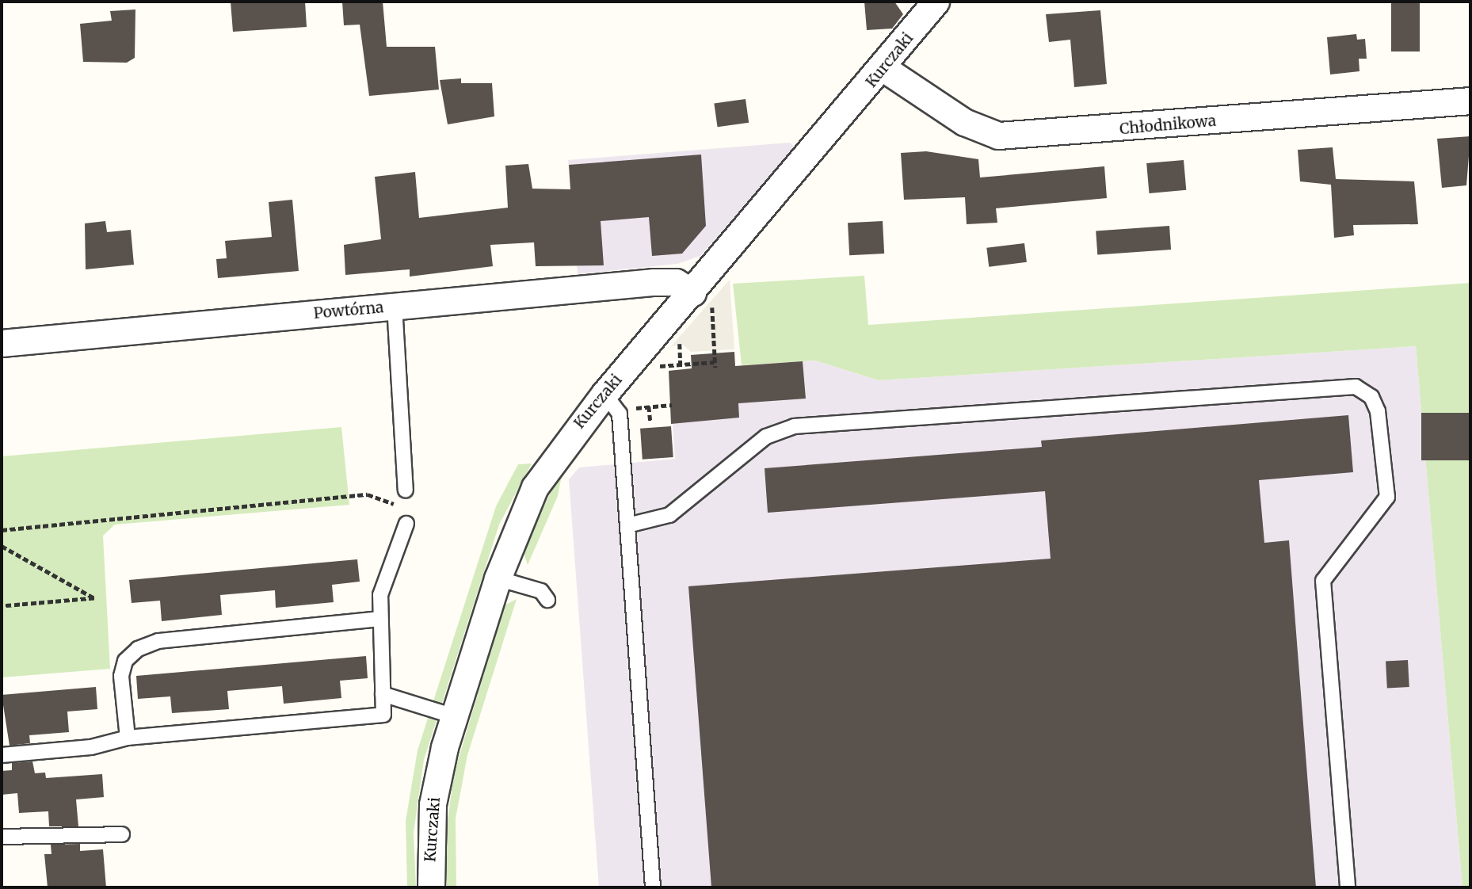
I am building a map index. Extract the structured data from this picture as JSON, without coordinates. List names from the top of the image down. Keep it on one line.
{"streets":{"street":["Kurczaki","Chłodnikowa","Powtórna"]},"crossings":[["Kurczaki","Chłodnikowa"],["Kurczaki","Powtórna"]]}
